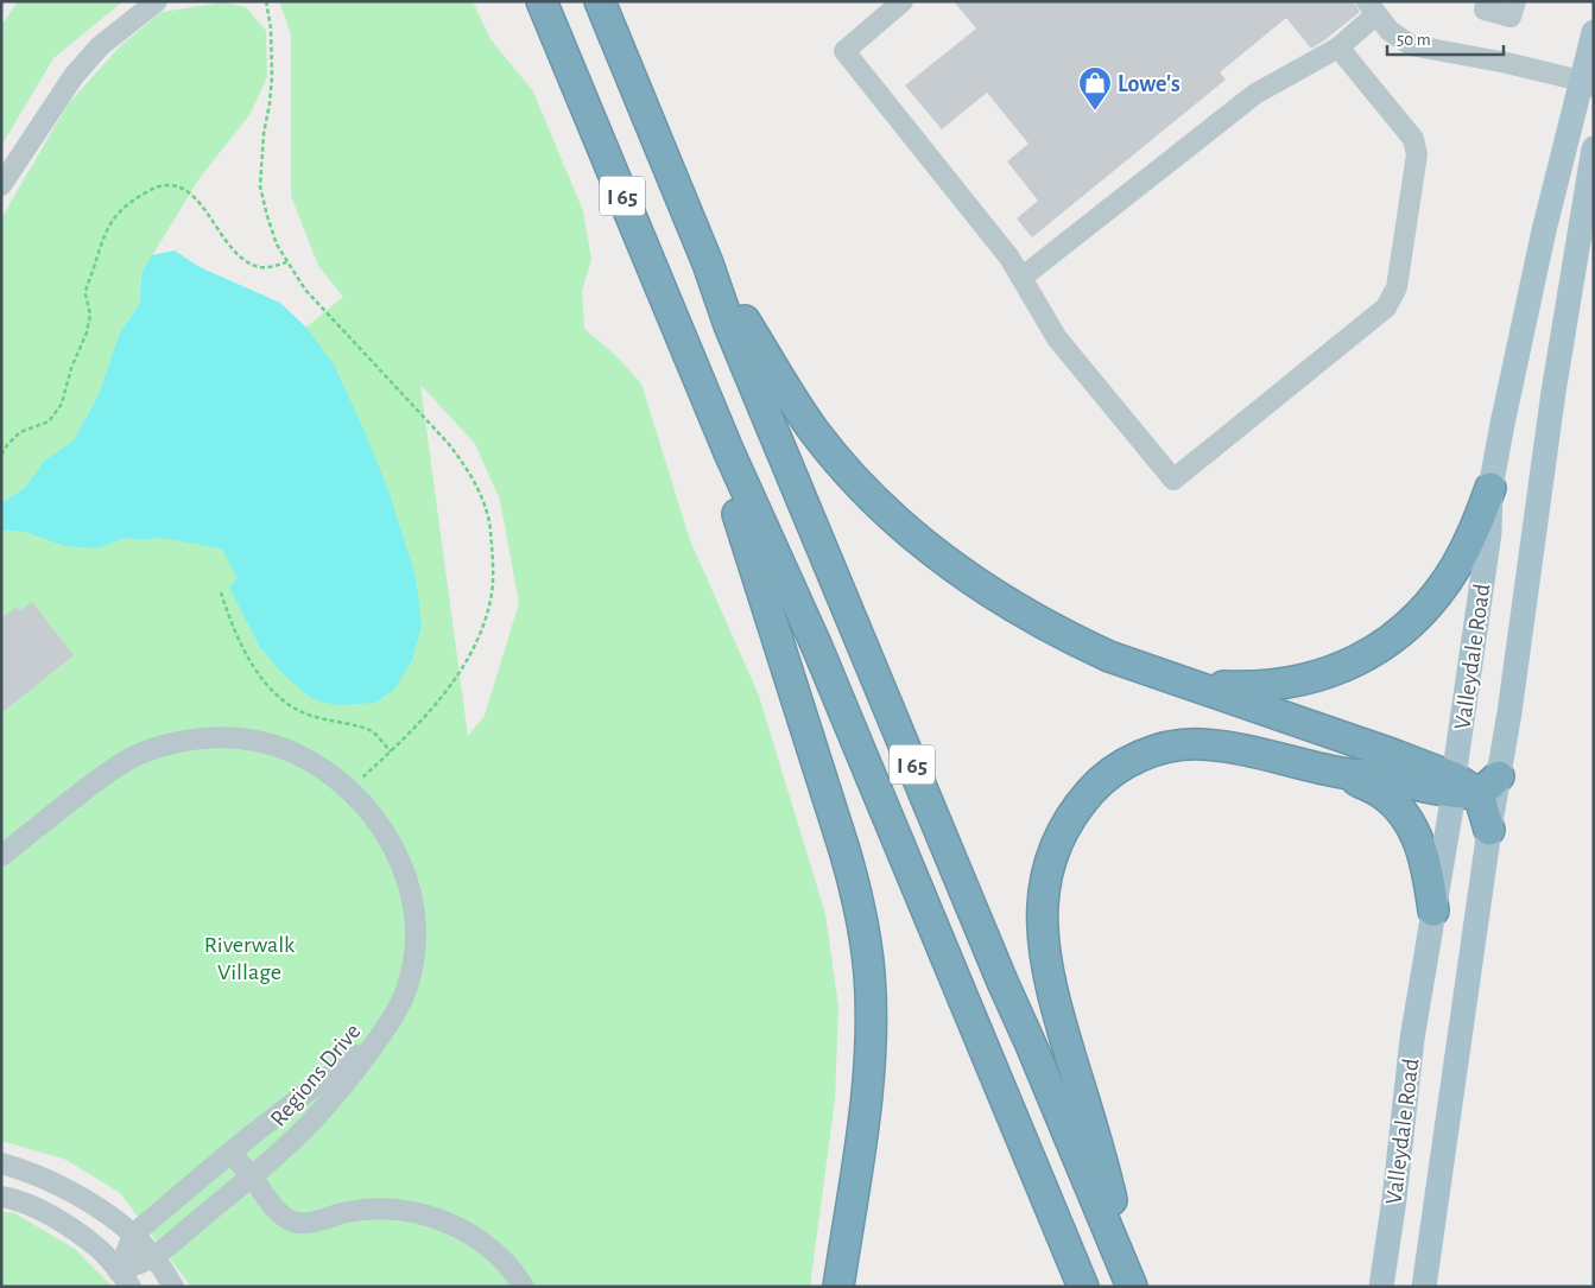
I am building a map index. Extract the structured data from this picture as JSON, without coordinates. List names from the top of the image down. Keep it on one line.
{"streets":{"highway":["I 65"],"main road":["Valleydale Road"],"street":["Regions Drive"]},"parks":["Riverwalk Village"],"places":{"shop":["Lowe's"]},"scale_bar":"50 m"}
